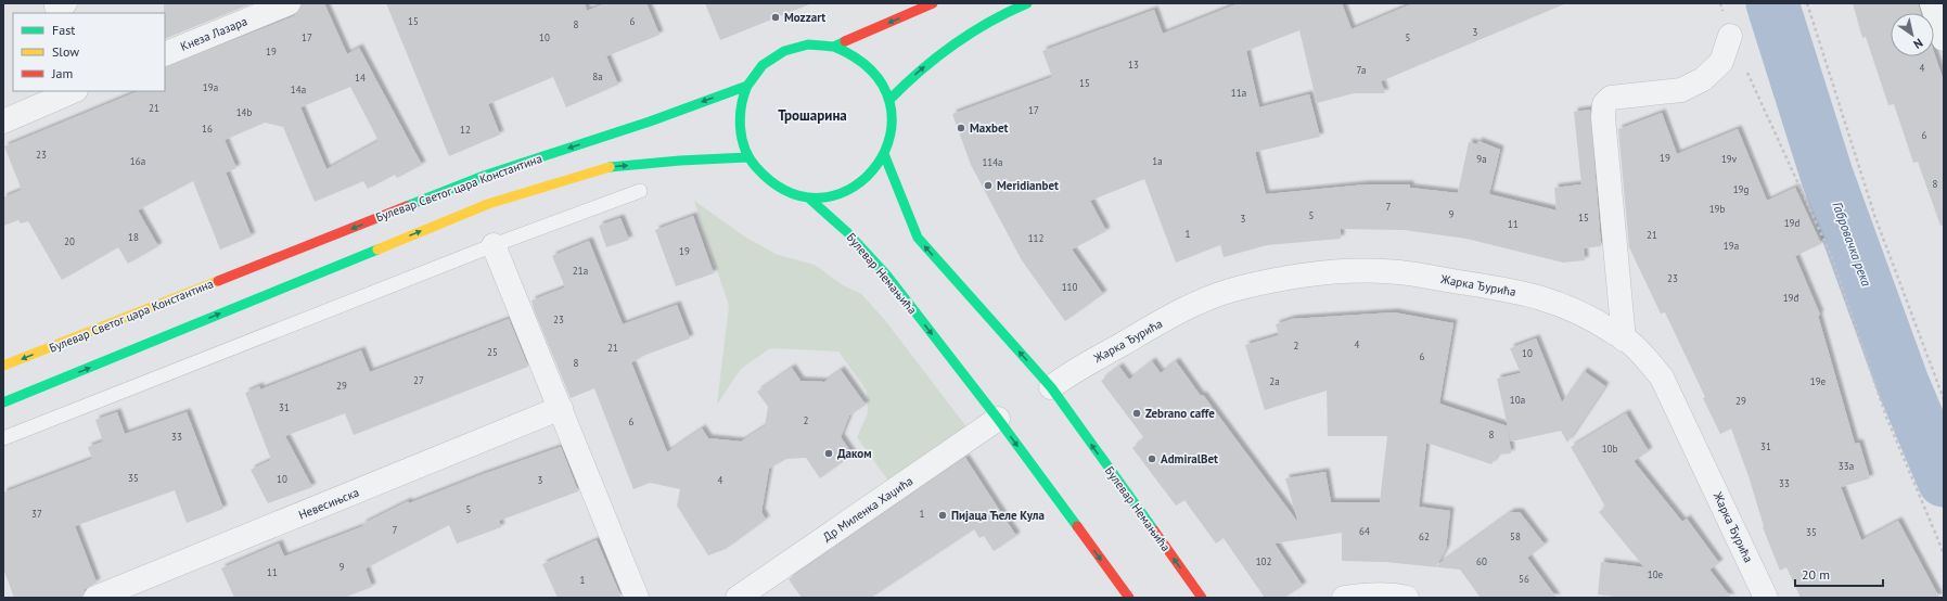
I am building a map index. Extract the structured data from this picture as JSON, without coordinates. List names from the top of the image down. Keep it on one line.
{"streets":{"main road":["Булевар Светог цара Константина","Булевар Немањића"],"street":["Кнеза Лазара","Жарка Ђурића","Невесињска","Др Миленка Хаџића"]},"crossings":[["Булевар Светог цара Константина","Булевар Немањића"],["Булевар Немањића","Жарка Ђурића"],["Булевар Немањића","Др Миленка Хаџића"]],"districts":["Трошарина"],"water":["Габровачка река"],"places":["Mozzart","Maxbet","Meridianbet","Zebrano caffe","Даком","AdmiralBet","Пијаца Ћеле Кула"],"house_numbers":["15","6","8","3","17","10","5","19","13","4","7a","8a","14","15","19a","14a","11a","21","17","14b","16","12","6","23","19","9a","19v","16a","1a","114a","8","19g","7","19b","9","5","15","3","19d","11","1","21","18","112","20","19a","19","21a","23","110","19đ","23","4","2","21","25","10","6","8","27","2a","19e","29","10a","29","31","2","6","8","33","31","10b","33a","35","10","3","4","33","5","37","1","7","64","35","62","58","102","60","9","11","10e","56","1"],"legend":["Fast","Slow","Jam"],"scale_bar":"20 m","north":"bottom right"}
